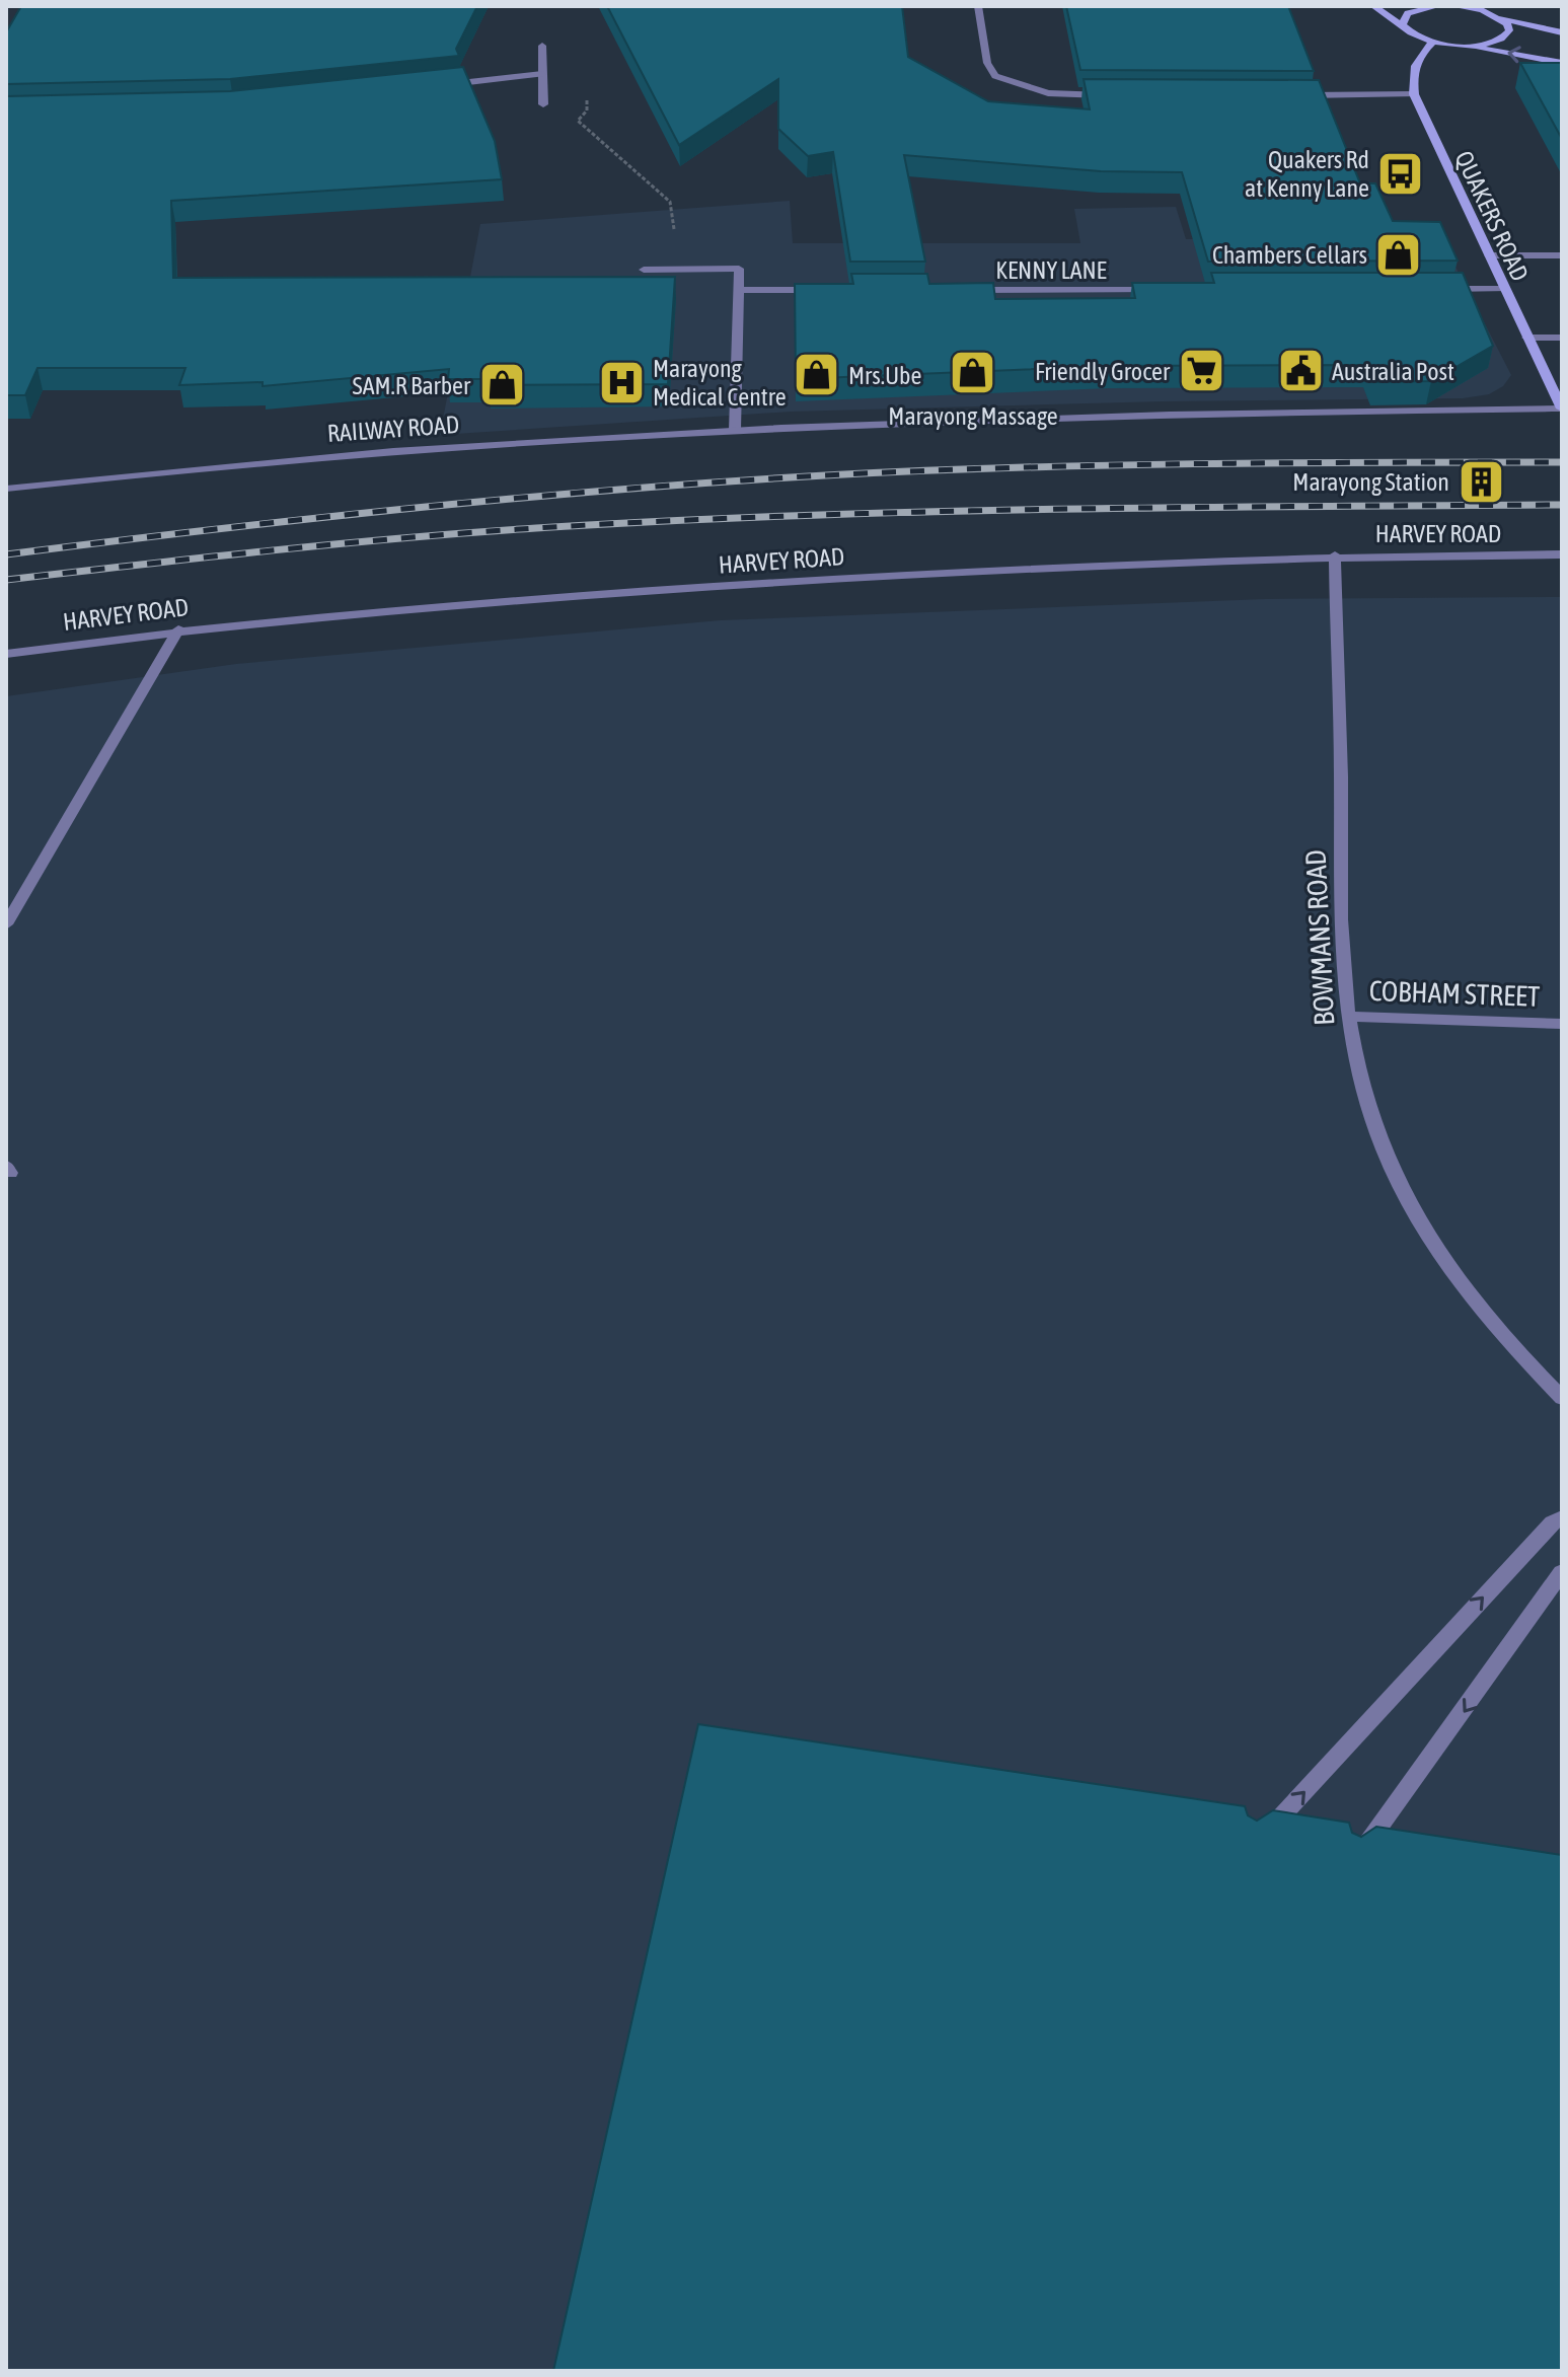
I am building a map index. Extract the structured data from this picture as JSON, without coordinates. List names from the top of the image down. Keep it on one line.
{"streets":{"street":["QUAKERS ROAD","KENNY LANE","RAILWAY ROAD","HARVEY ROAD","BOWMANS ROAD","COBHAM STREET"]},"crossings":[["QUAKERS ROAD","RAILWAY ROAD"],["HARVEY ROAD","BOWMANS ROAD"],["BOWMANS ROAD","COBHAM STREET"]],"places":{"bus stop":["Quakers Rd at Kenny Lane"],"shop":["Chambers Cellars","Marayong Massage","Mrs.Ube","SAM.R Barber"],"supermarket":["Friendly Grocer"],"public building":["Australia Post"],"hospital":["Marayong Medical Centre"],"building":["Marayong Station"]}}
